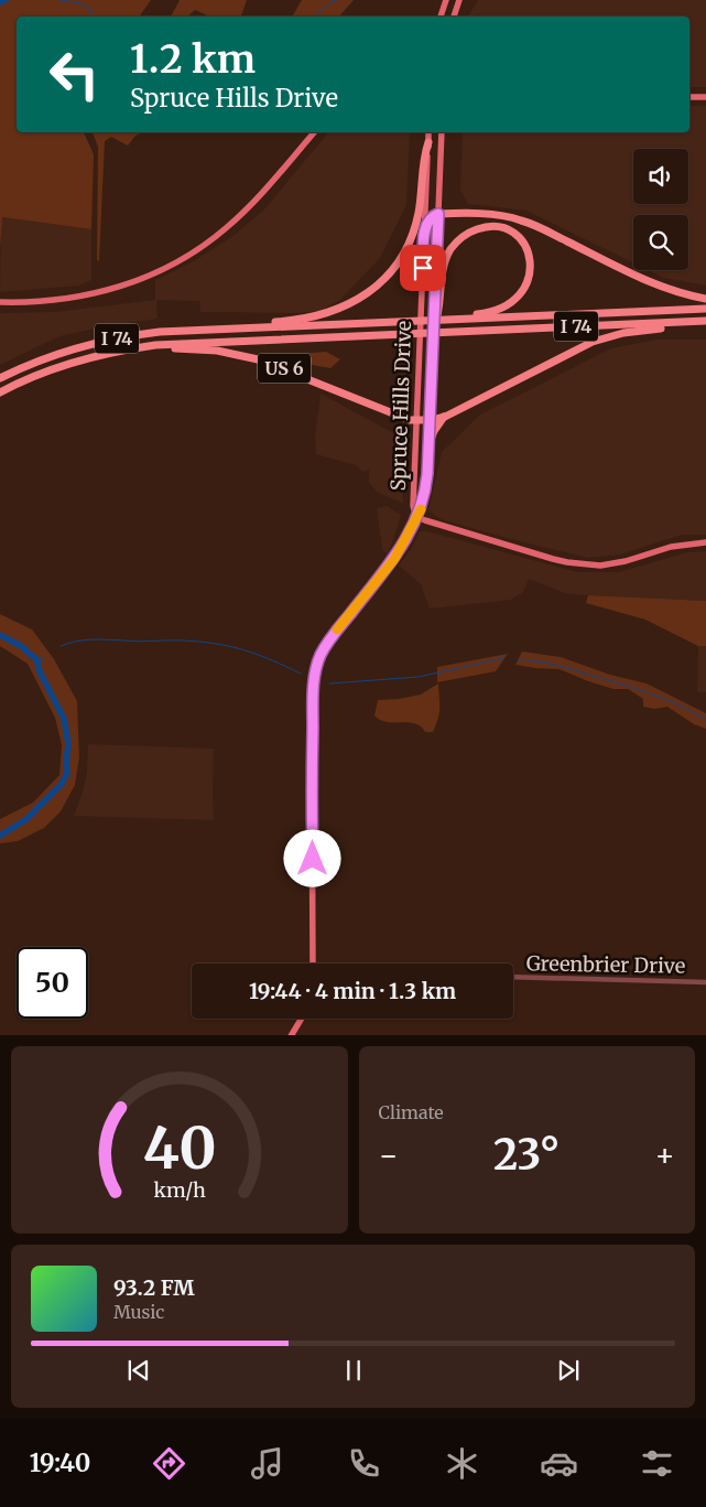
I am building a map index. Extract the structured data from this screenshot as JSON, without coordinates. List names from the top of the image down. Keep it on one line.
{"streets":{"highway":["I 74","US 6"],"main road":["Spruce Hills Drive"],"street":["Greenbrier Drive"]},"crossings":[["I 74","US 6"],["I 74","Spruce Hills Drive"],["US 6","Spruce Hills Drive"]],"page":{"turn":["1.2 km","Spruce Hills Drive"],"limit":"50","trip":"19:44 · 4 min · 1.3 km","tile":"Climate","heat":["−","23°","+"],"song":["93.2 FM","Music"],"tabs":"19:40","gauge":["40","km/h"]}}
